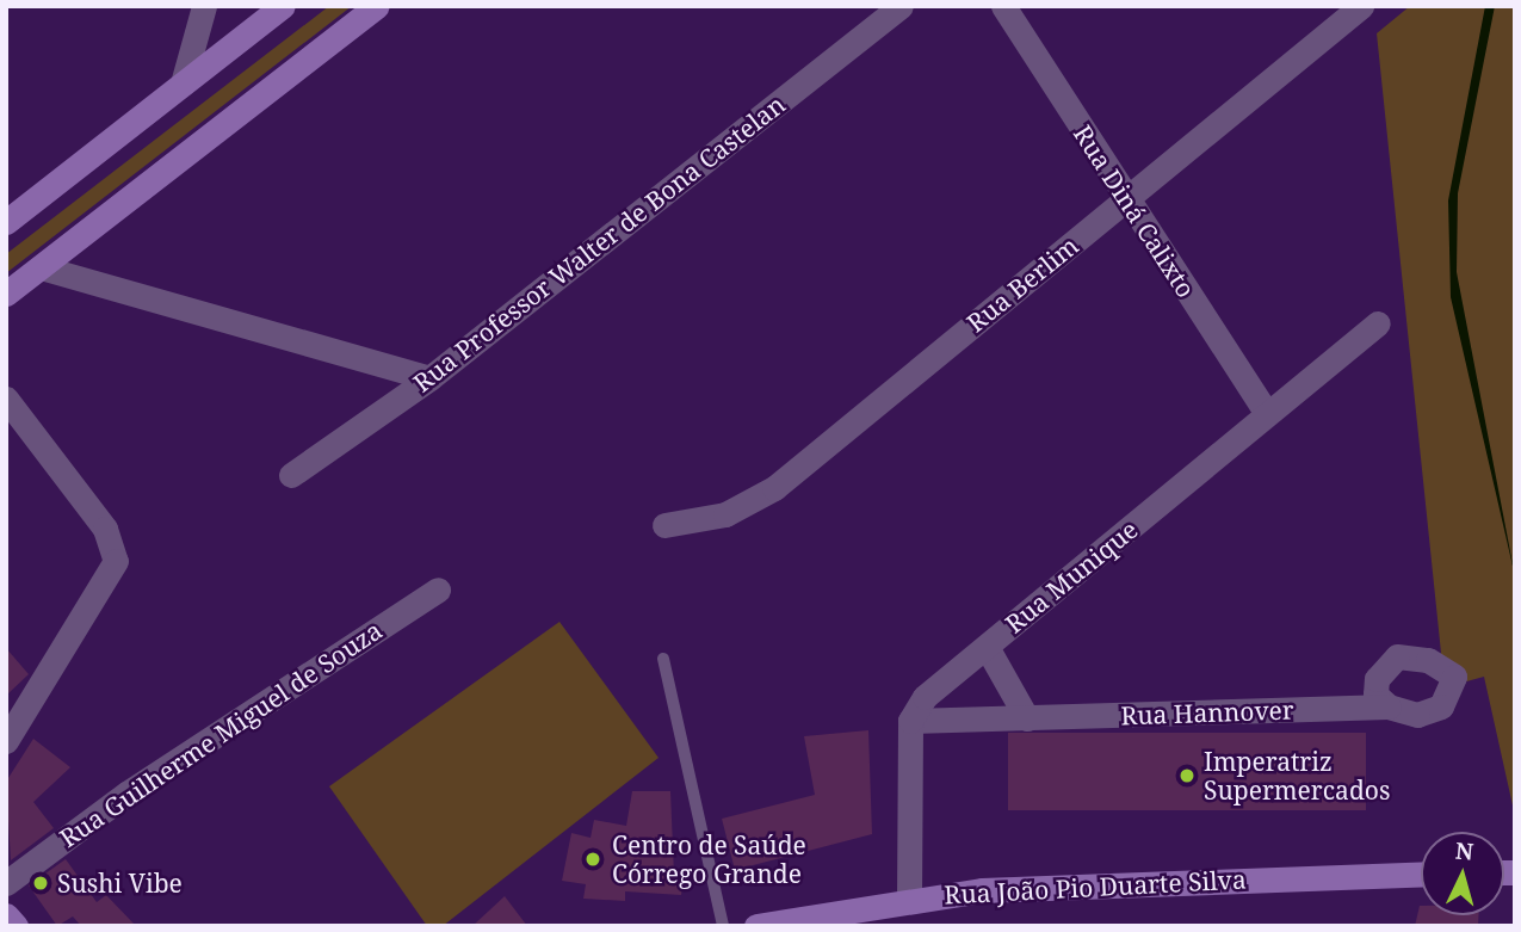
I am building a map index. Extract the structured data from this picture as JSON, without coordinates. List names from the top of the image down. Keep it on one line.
{"streets":{"street":["Rua Diná Calixto","Rua Professor Walter de Bona Castelan","Rua Berlim","Rua Munique","Rua Hannover","Rua Guilherme Miguel de Souza","Rua João Pio Duarte Silva"]},"crossings":[["Rua Diná Calixto","Rua Berlim"],["Rua Diná Calixto","Rua Munique"],["Rua Munique","Rua Hannover"]],"places":["Imperatriz Supermercados","Centro de Saúde Córrego Grande","Sushi Vibe"],"north":"top"}
